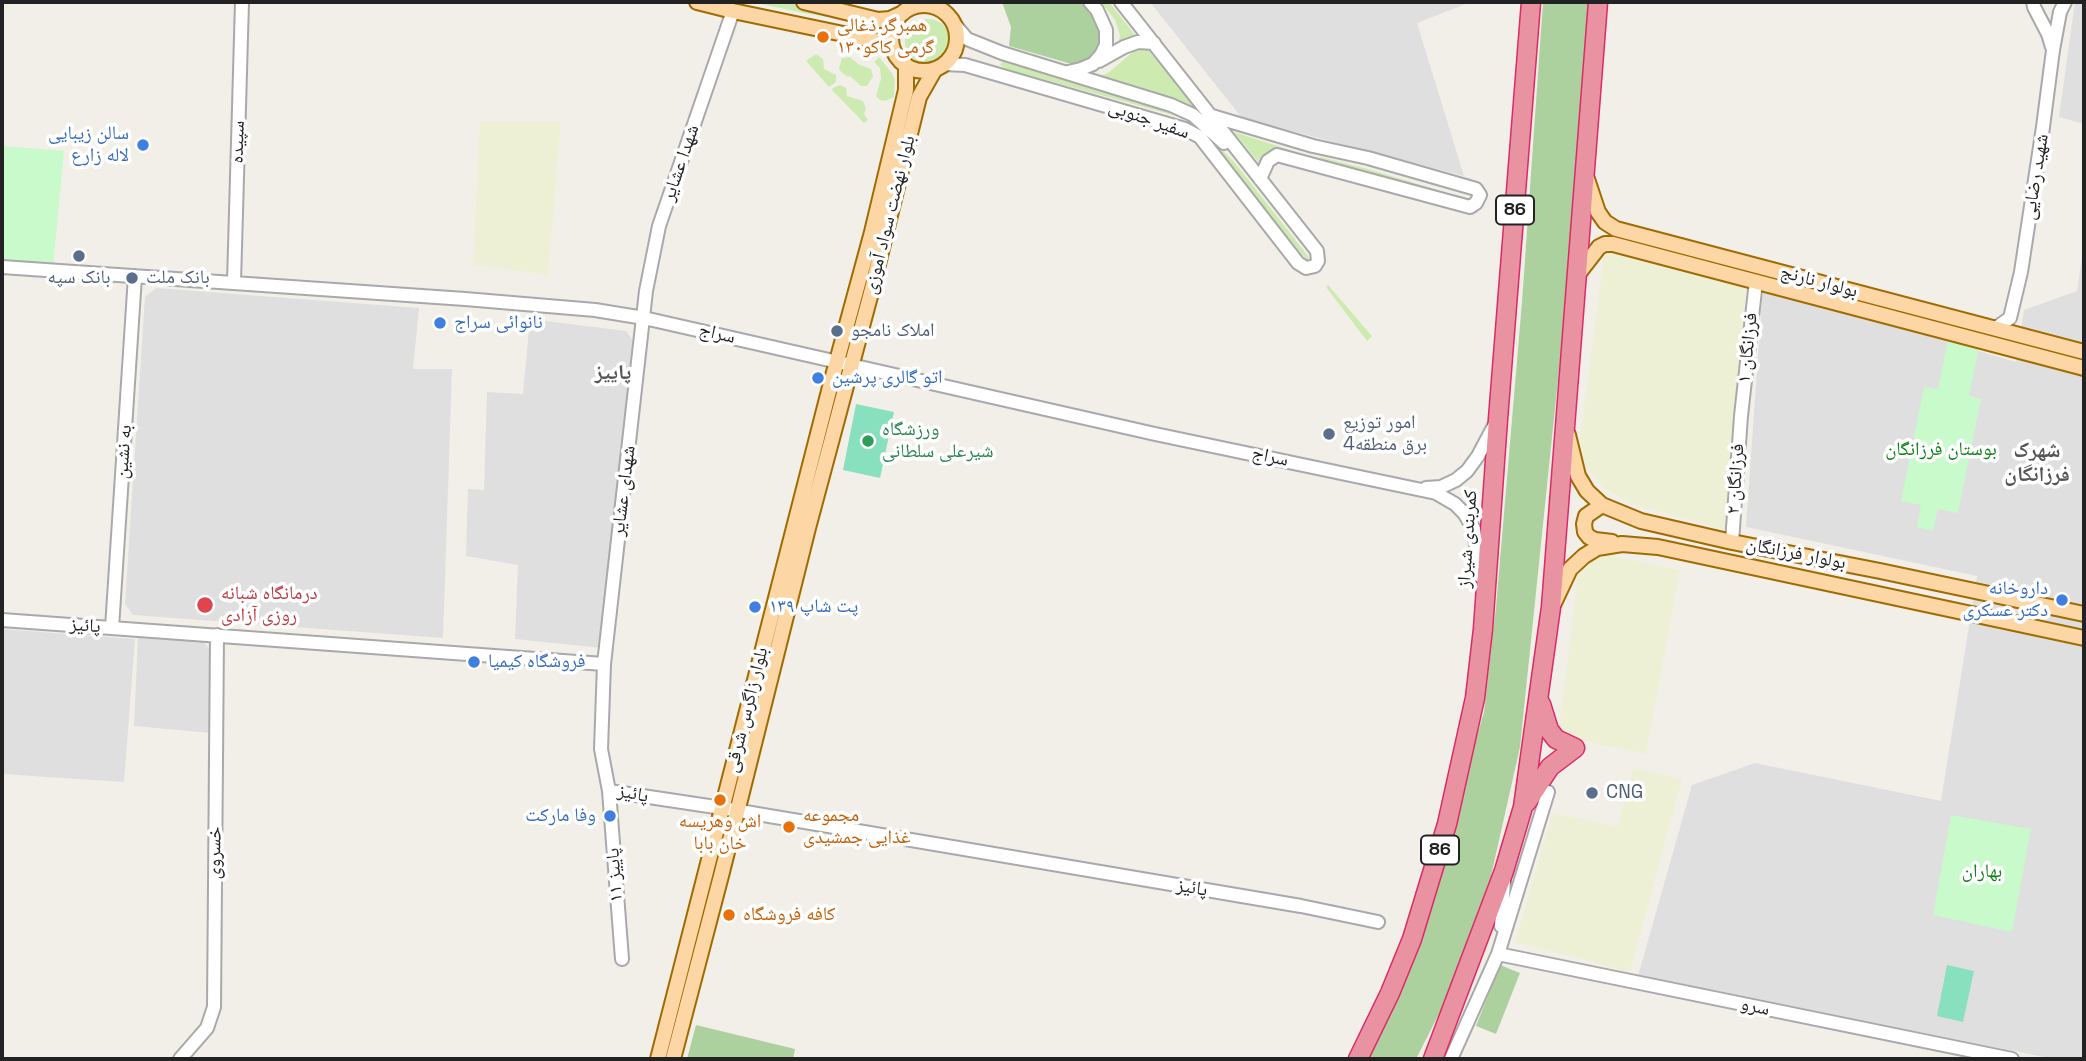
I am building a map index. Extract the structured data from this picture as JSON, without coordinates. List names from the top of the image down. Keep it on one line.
{"streets":{"highway":["86","کمربندی شیراز"],"main road":["بلوار نهضت سواد آموزی","بولوار نارنج","بولوار فرزانگان","بلوار زاگرس شرقی"],"street":["سفیر جنوبی","سپیده","شهدا عشایر","شهید رضایی","سراج","فرزانگان ۱","به نشین","فرزانگان ۲","شهدای عشایر","پائیز","خسروى","پاییز ۱۱","سرو"]},"crossings":[["سفیر جنوبی","بلوار نهضت سواد آموزی"],["سپیده","سراج"],["شهدا عشایر","سراج"],["شهدا عشایر","شهدای عشایر"],["شهید رضایی","بولوار نارنج"],["بلوار نهضت سواد آموزی","سراج"],["بلوار نهضت سواد آموزی","بلوار زاگرس شرقی"],["بولوار نارنج","فرزانگان ۱"],["سراج","به نشین"],["سراج","شهدای عشایر"],["سراج","بلوار زاگرس شرقی"],["فرزانگان ۱","فرزانگان ۲"],["به نشین","پائیز"],["فرزانگان ۲","بولوار فرزانگان"],["شهدای عشایر","پائیز"],["پائیز","بلوار زاگرس شرقی"],["پائیز","خسروى"],["پائیز","پاییز ۱۱"]],"districts":["پاییز","شهرک فرزانگان"],"parks":["بوستان فرزانگان","بهاران"],"places":["همبرگر ذغالی ۱۳۰گرمی کاکو","سالن زیبایی لاله زارع","بانک سپه","بانک ملت","نانوائی سراج","املاک نامجو","اتو گالری پرشین","امور توزیع برق منطقه4","ورزشگاه شیرعلی سلطانی","داروخانه دکتر عسکری","درمانگاه شبانه روزی آزادی","پت شاپ ۱۳۹","فروشگاه کیمیا","CNG","اش وهريسه خان بابا","وفا مارکت","مجموعه غذایی جمشیدی","کافه فروشگاه"]}
